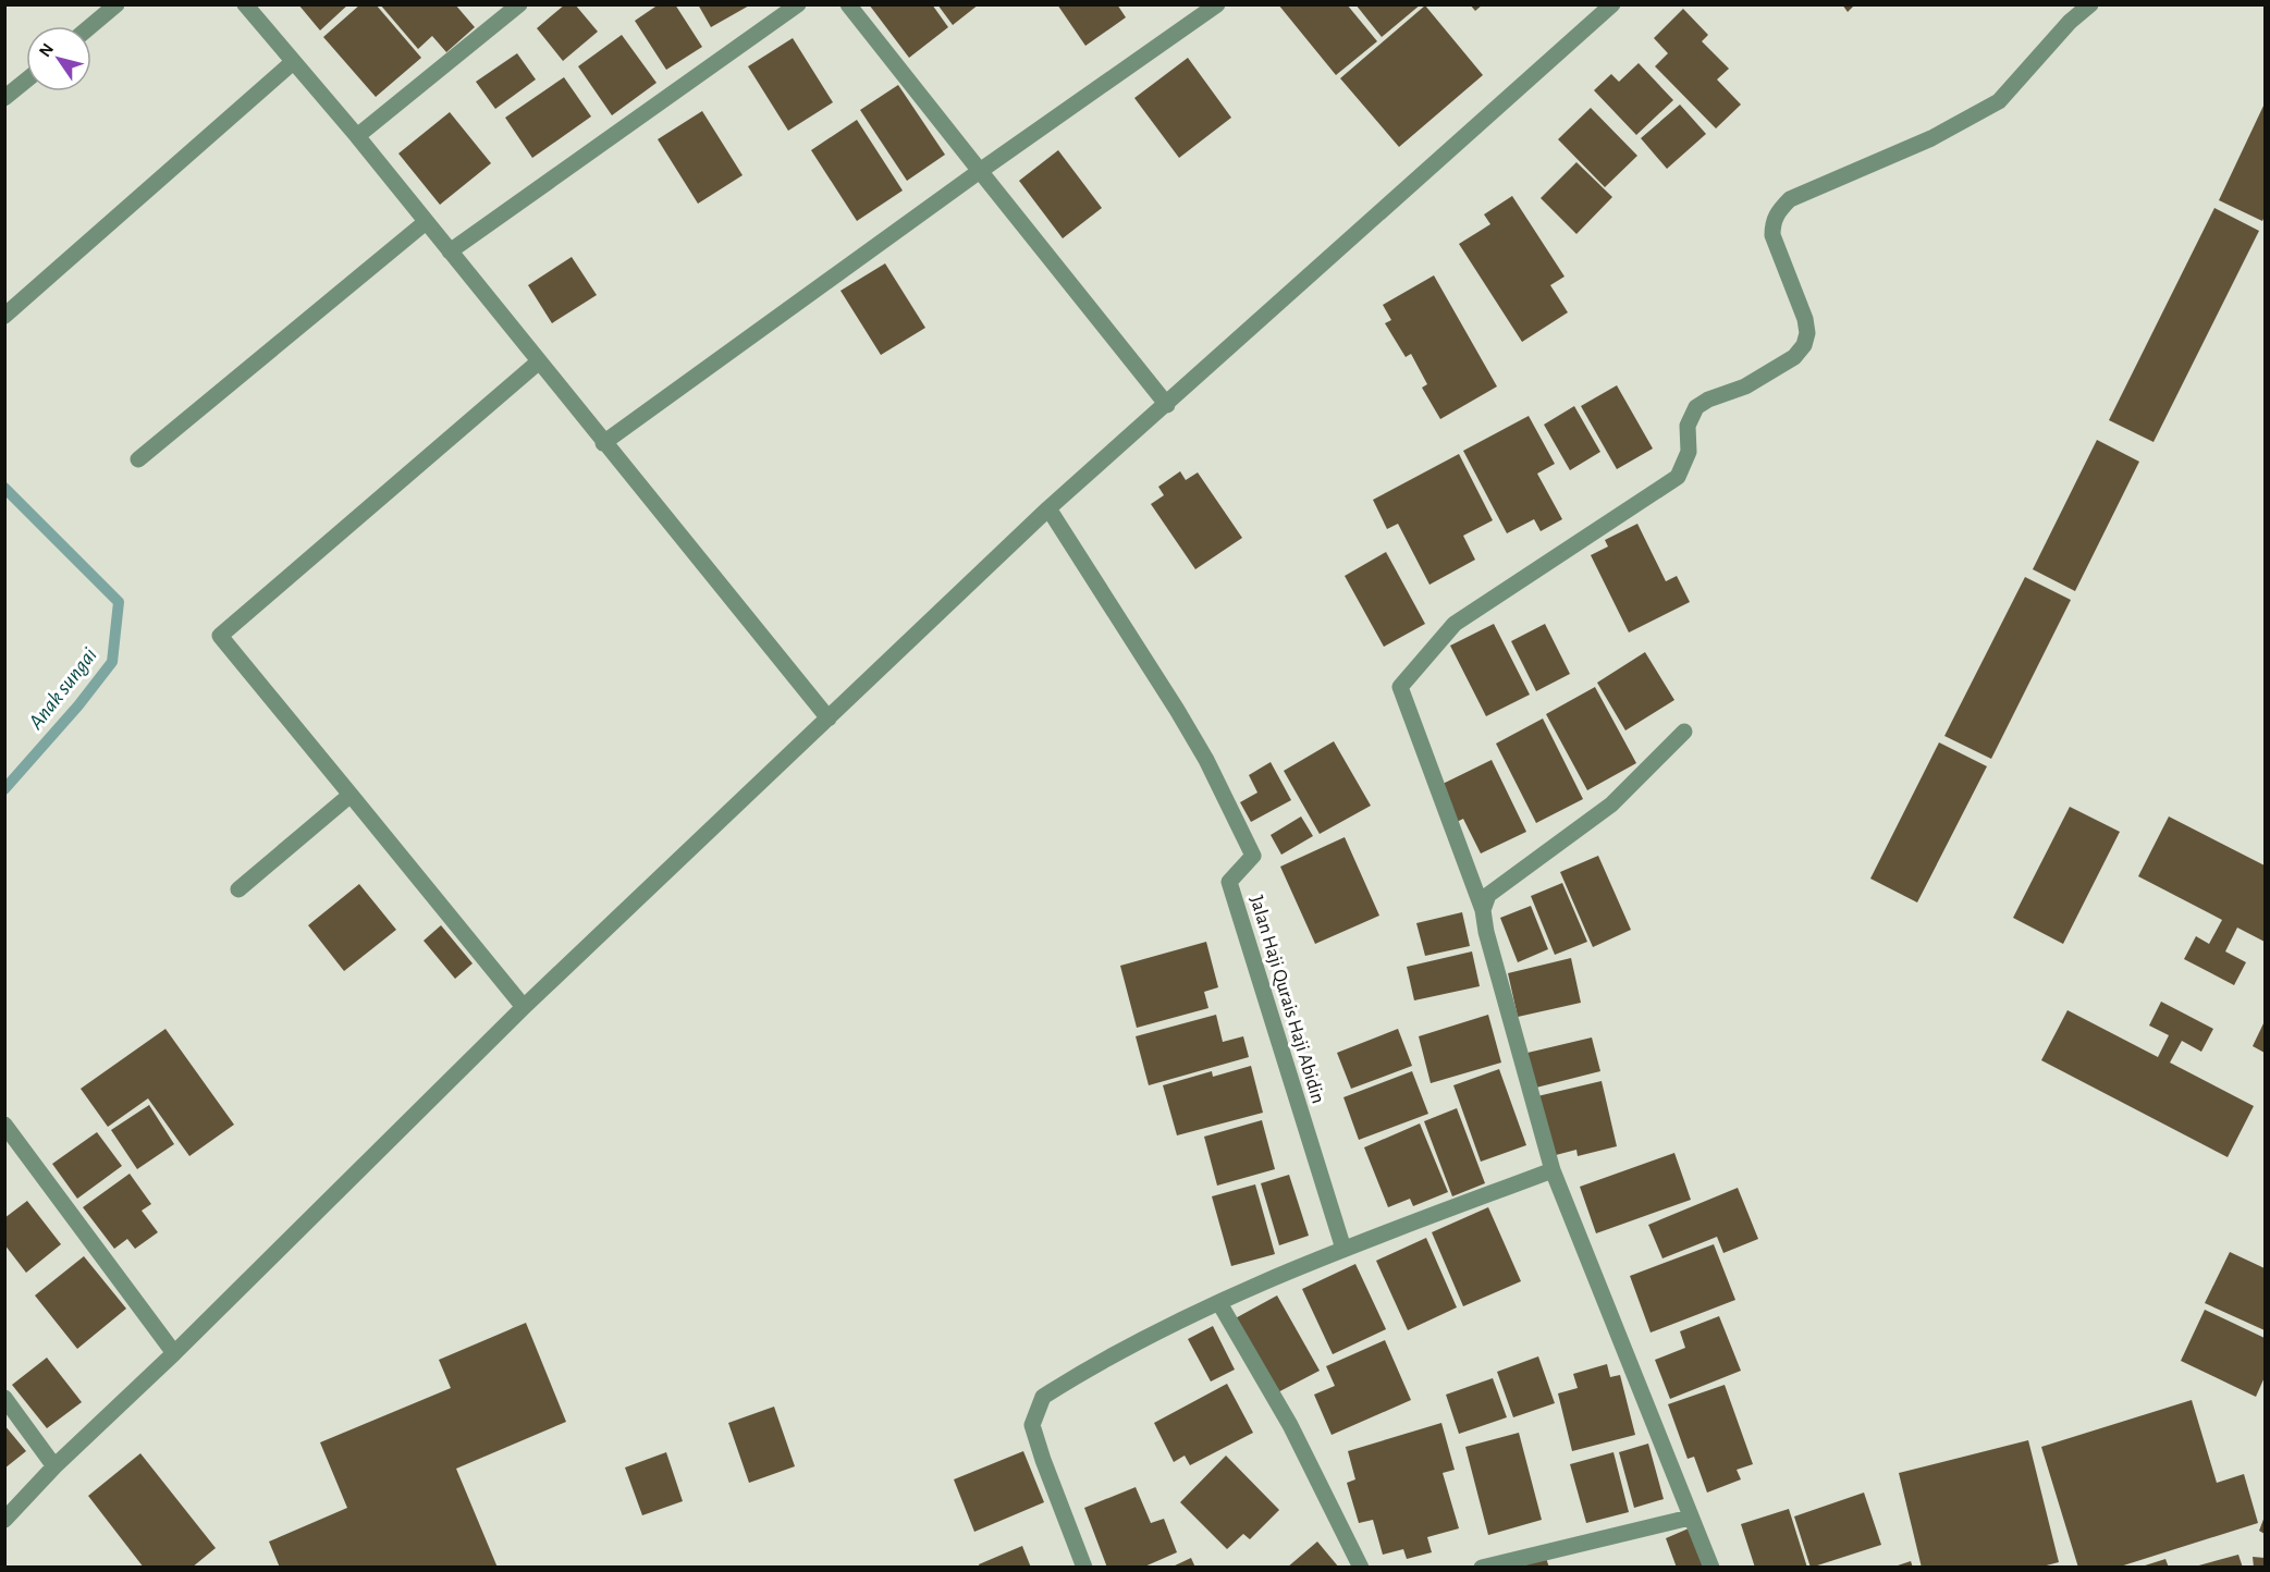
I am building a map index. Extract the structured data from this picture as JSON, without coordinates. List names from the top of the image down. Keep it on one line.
{"streets":{"street":["Jalan Haji Qurais Haji Abidin"]},"water":["Anak sungai"],"north":"top left"}
